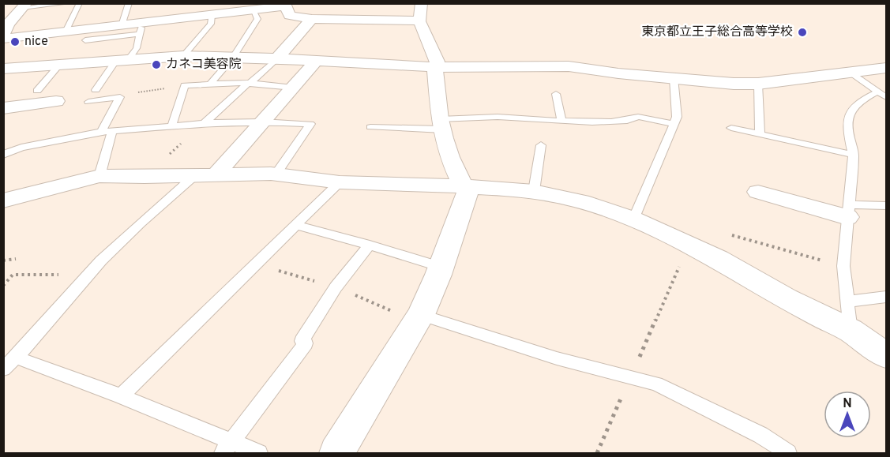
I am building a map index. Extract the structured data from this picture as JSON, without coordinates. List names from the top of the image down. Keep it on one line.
{"places":["東京都立王子総合高等学校","nice","カネコ美容院"],"north":"top"}
